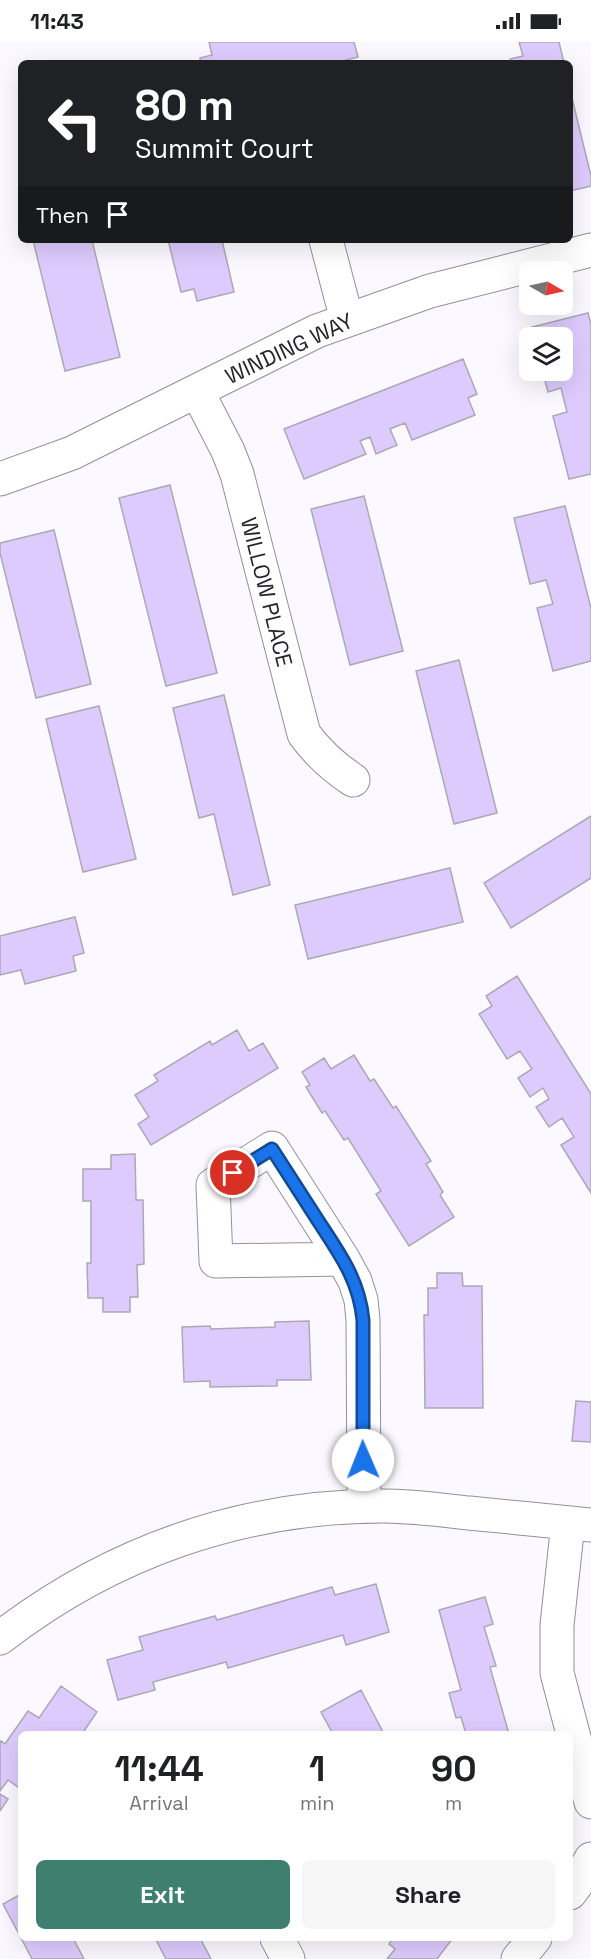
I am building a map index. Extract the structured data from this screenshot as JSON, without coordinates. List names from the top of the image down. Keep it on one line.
{"streets":{"street":["WINDING WAY","WILLOW PLACE"]},"crossings":[["WINDING WAY","WILLOW PLACE"]],"north":"right","page":{"status":"11:43","turn":["80 m","Summit Court"],"then":"Then","eta":["11:44","Arrival","1","min","90","m"],"buttons":["Exit","Share"]}}
